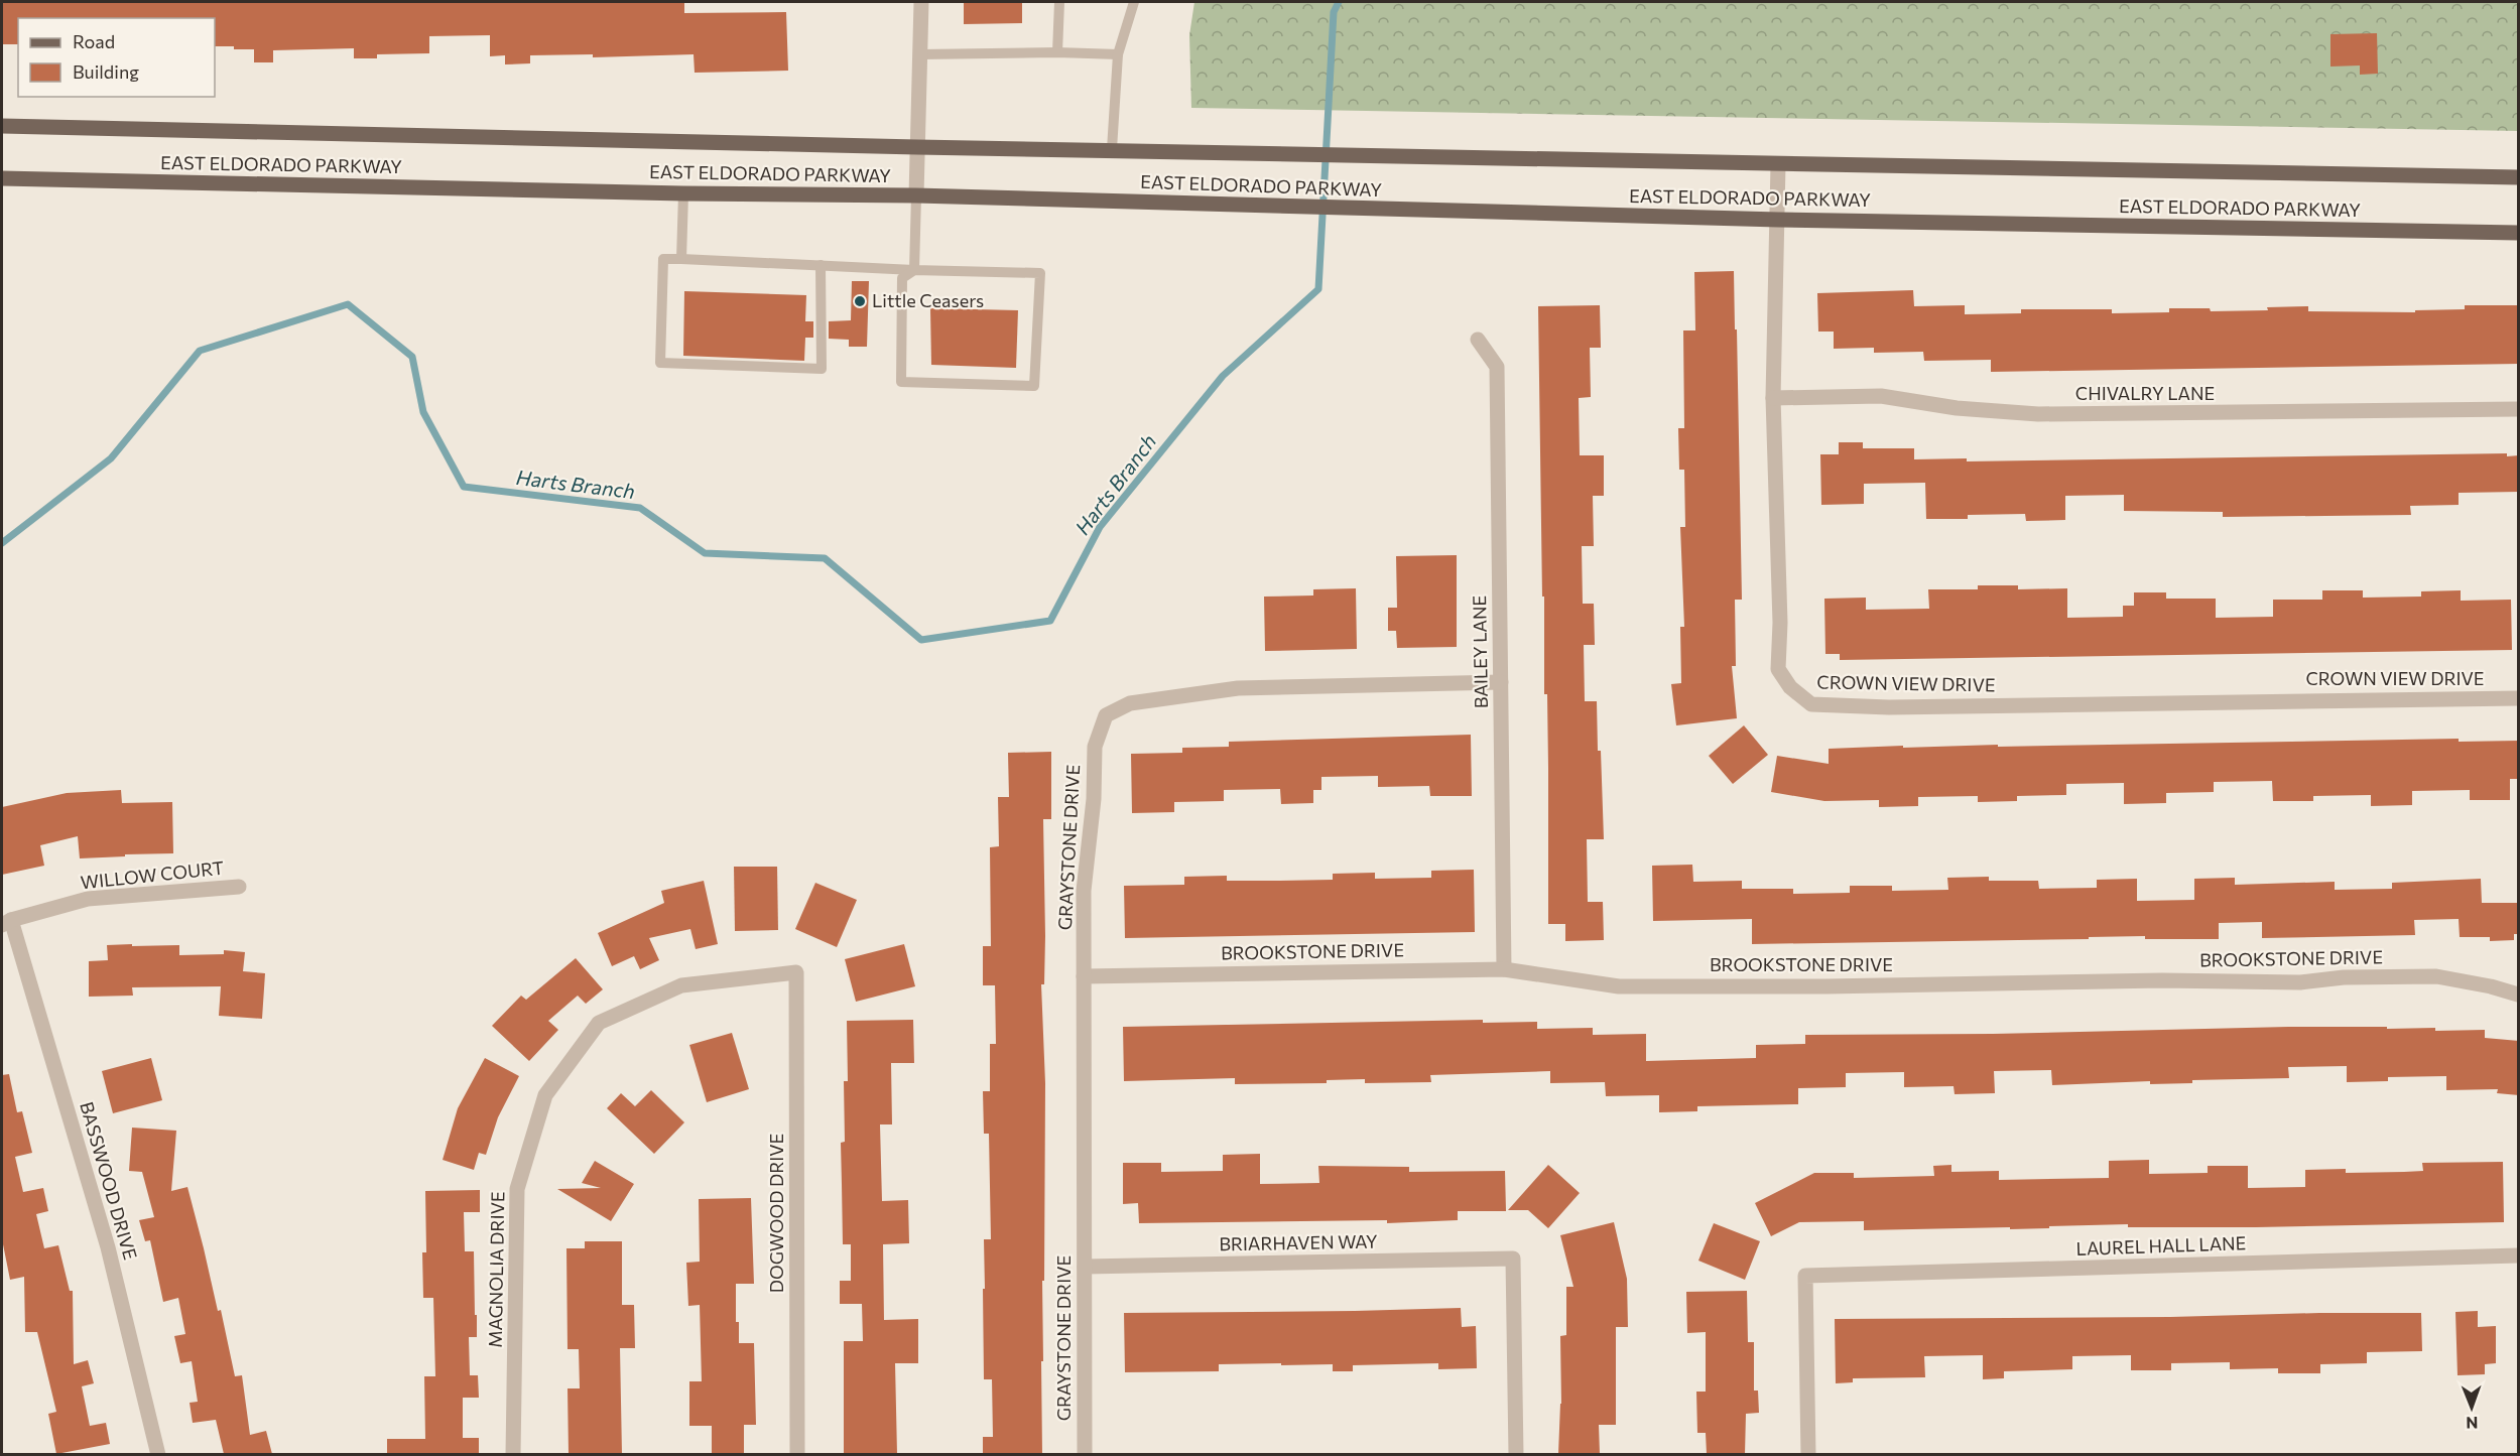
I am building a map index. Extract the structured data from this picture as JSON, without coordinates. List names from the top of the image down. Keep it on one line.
{"streets":{"main road":["EAST ELDORADO PARKWAY"],"street":["CHIVALRY LANE","BAILEY LANE","CROWN VIEW DRIVE","GRAYSTONE DRIVE","WILLOW COURT","BROOKSTONE DRIVE","BASSWOOD DRIVE","DOGWOOD DRIVE","BRIARHAVEN WAY","LAUREL HALL LANE","MAGNOLIA DRIVE"]},"crossings":[["EAST ELDORADO PARKWAY","CROWN VIEW DRIVE"],["CHIVALRY LANE","CROWN VIEW DRIVE"],["BAILEY LANE","GRAYSTONE DRIVE"],["BAILEY LANE","BROOKSTONE DRIVE"],["GRAYSTONE DRIVE","BROOKSTONE DRIVE"],["GRAYSTONE DRIVE","BRIARHAVEN WAY"],["WILLOW COURT","BASSWOOD DRIVE"],["DOGWOOD DRIVE","MAGNOLIA DRIVE"]],"water":["Harts Branch"],"places":["Little Ceasers"],"legend":["Road","Building"],"north":"bottom"}
